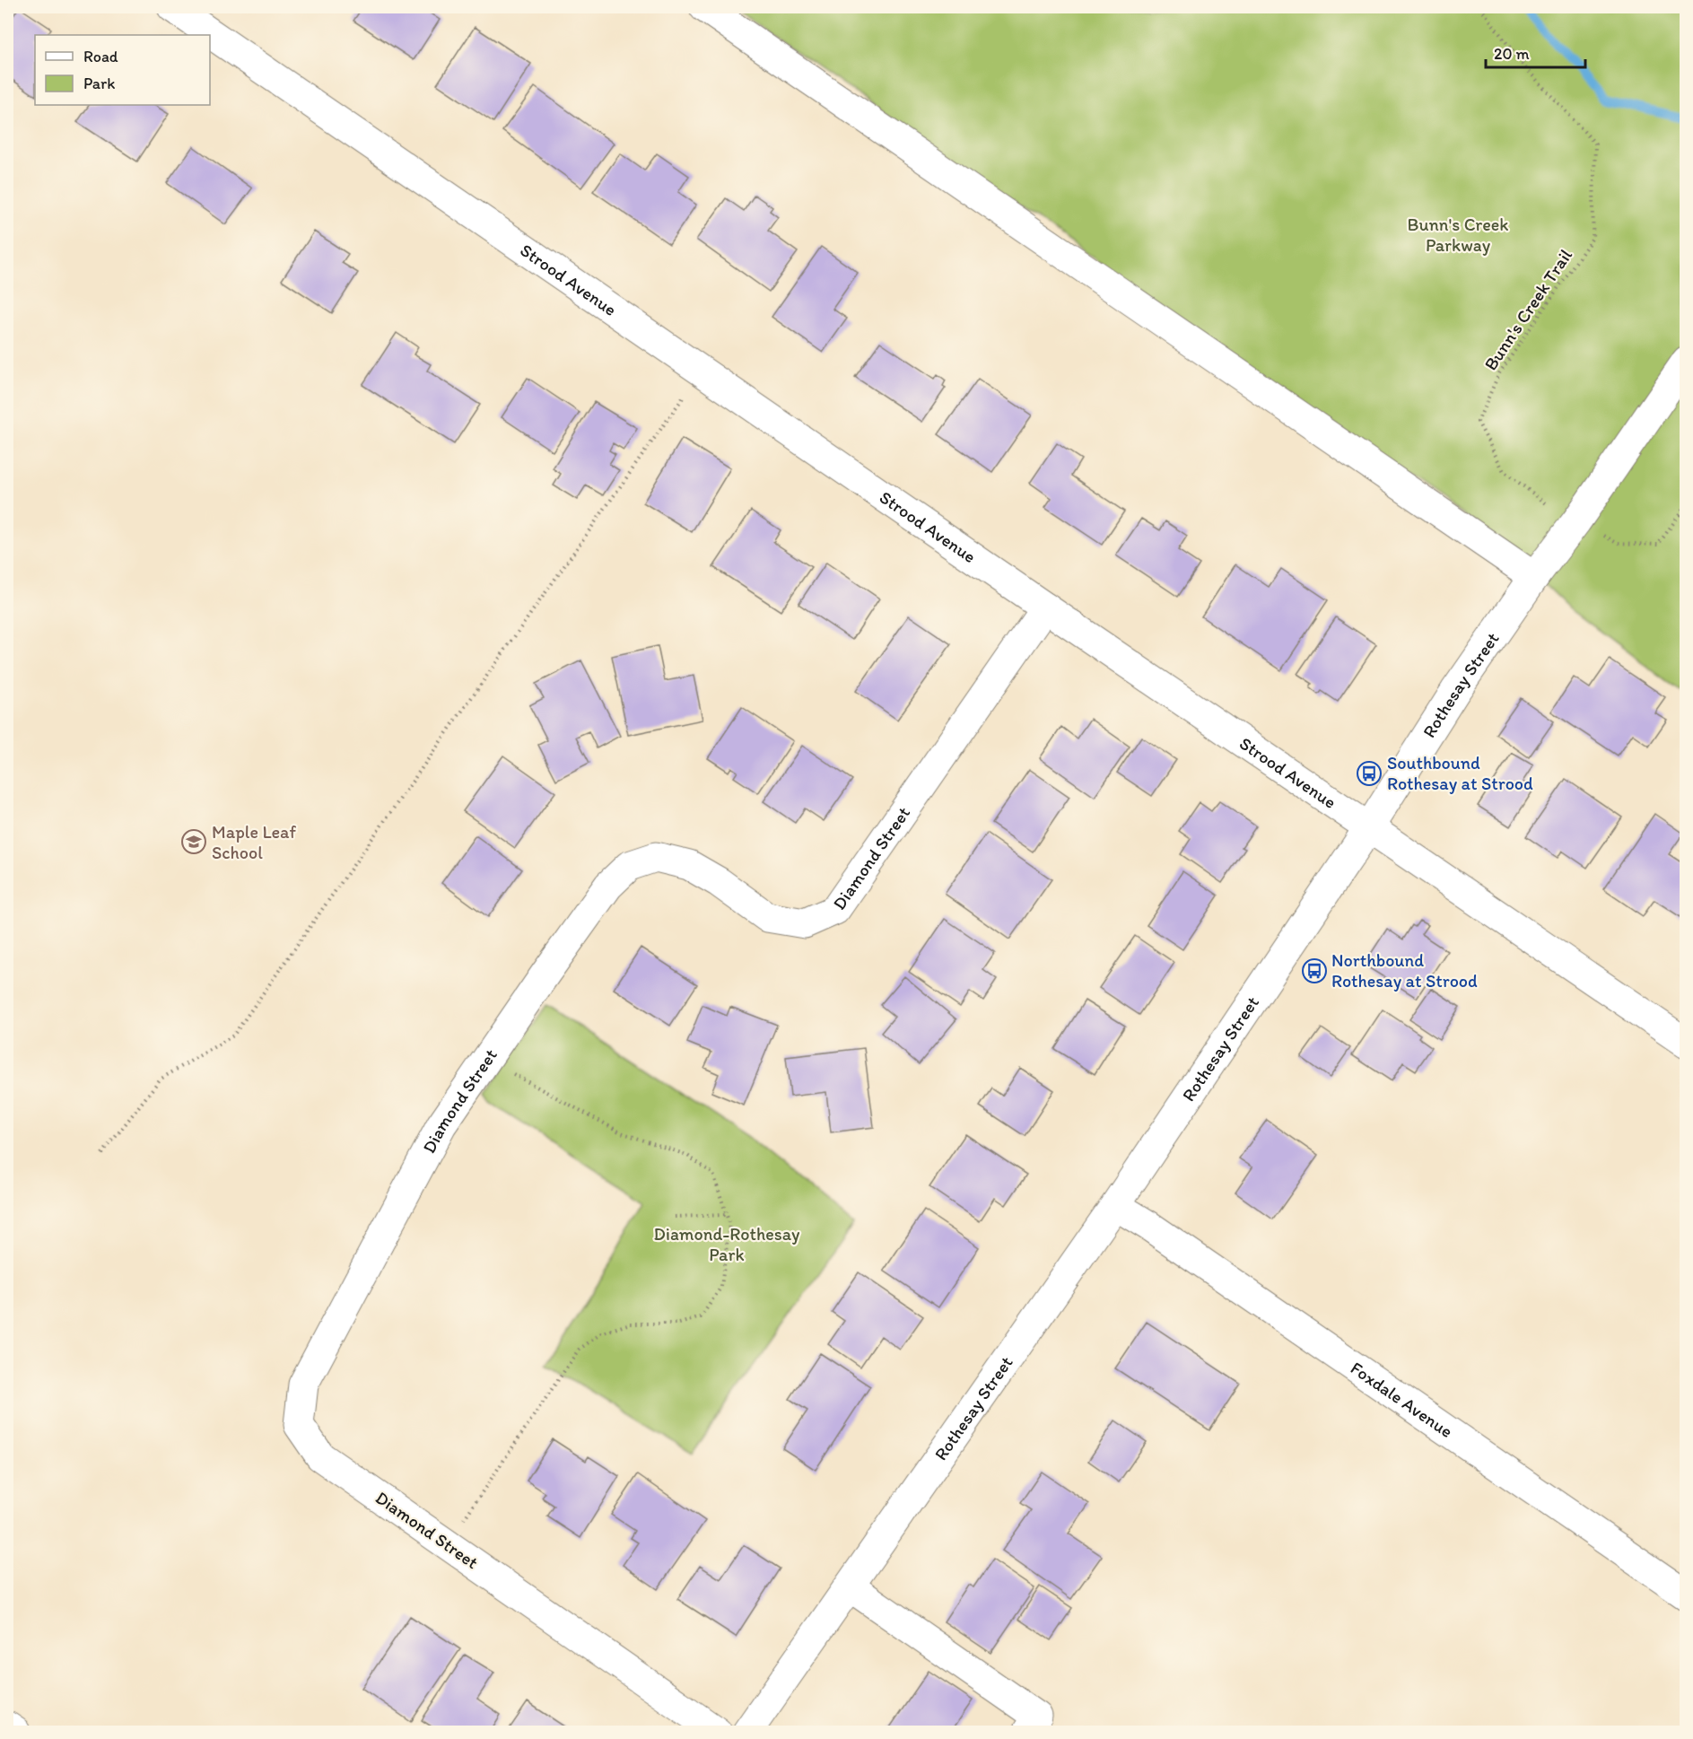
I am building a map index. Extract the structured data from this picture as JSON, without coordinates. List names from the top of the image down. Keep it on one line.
{"streets":{"street":["Strood Avenue","Rothesay Street","Diamond Street","Foxdale Avenue"],"path":["Bunn's Creek Trail"]},"crossings":[["Strood Avenue","Rothesay Street"],["Strood Avenue","Diamond Street"],["Bunn's Creek Trail","Rothesay Street"],["Rothesay Street","Foxdale Avenue"]],"parks":["Bunn's Creek Parkway","Diamond-Rothesay Park"],"places":{"bus stop":["Southbound Rothesay at Strood","Northbound Rothesay at Strood"],"school or university":["Maple Leaf School"]},"legend":["Road","Park"],"scale_bar":"20 m"}
